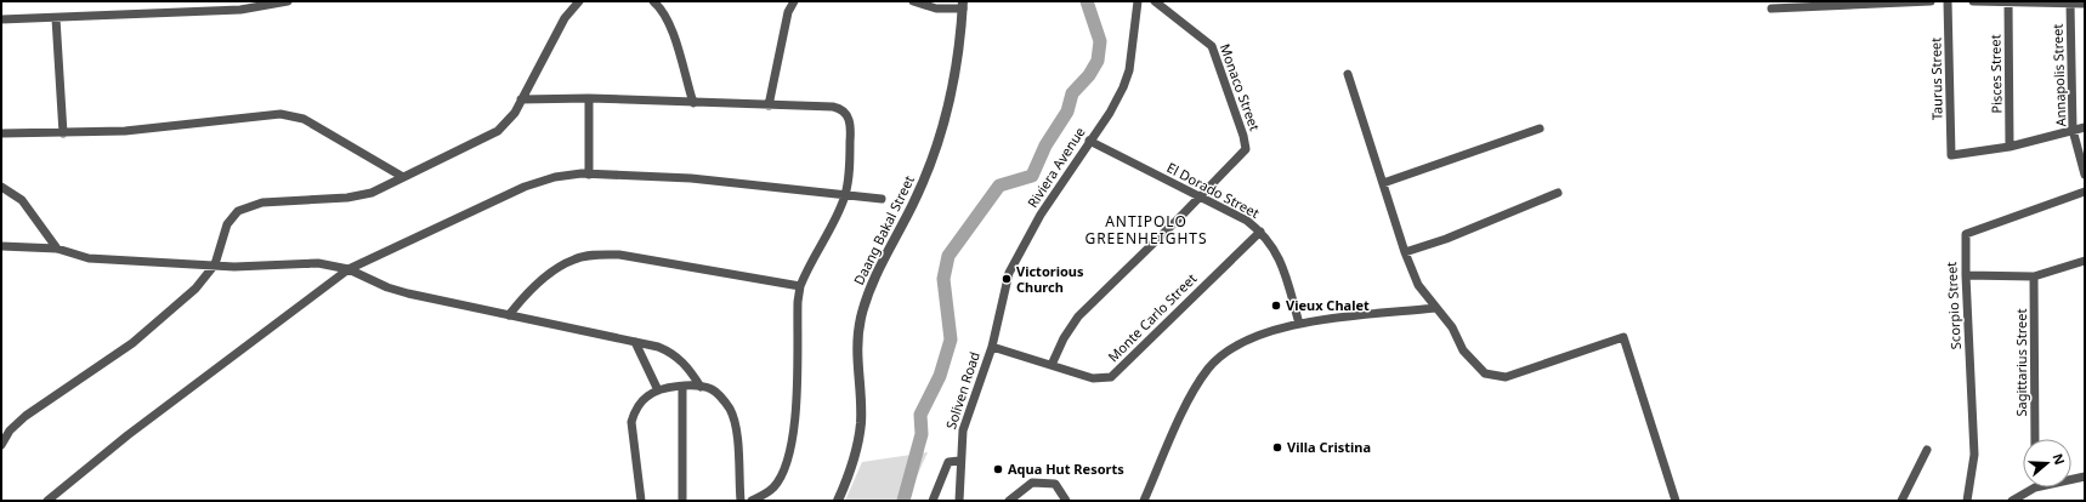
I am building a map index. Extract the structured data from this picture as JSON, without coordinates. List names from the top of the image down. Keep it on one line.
{"streets":{"street":["Pisces Street","Annapolis Street","Taurus Street","Monaco Street","Riviera Avenue","El Dorado Street","Daang Bakal Street","Scorpio Street","Monte Carlo Street","Sagittarius Street","Soliven Road"]},"crossings":[["Pisces Street","Taurus Street"],["Monaco Street","El Dorado Street"],["Monaco Street","Monte Carlo Street"],["Riviera Avenue","El Dorado Street"],["Riviera Avenue","Monte Carlo Street"],["Riviera Avenue","Soliven Road"],["El Dorado Street","Monte Carlo Street"],["Monte Carlo Street","Soliven Road"]],"districts":["ANTIPOLO GREENHEIGHTS"],"places":["Victorious Church","Vieux Chalet","Villa Cristina","Aqua Hut Resorts"],"north":"right"}
